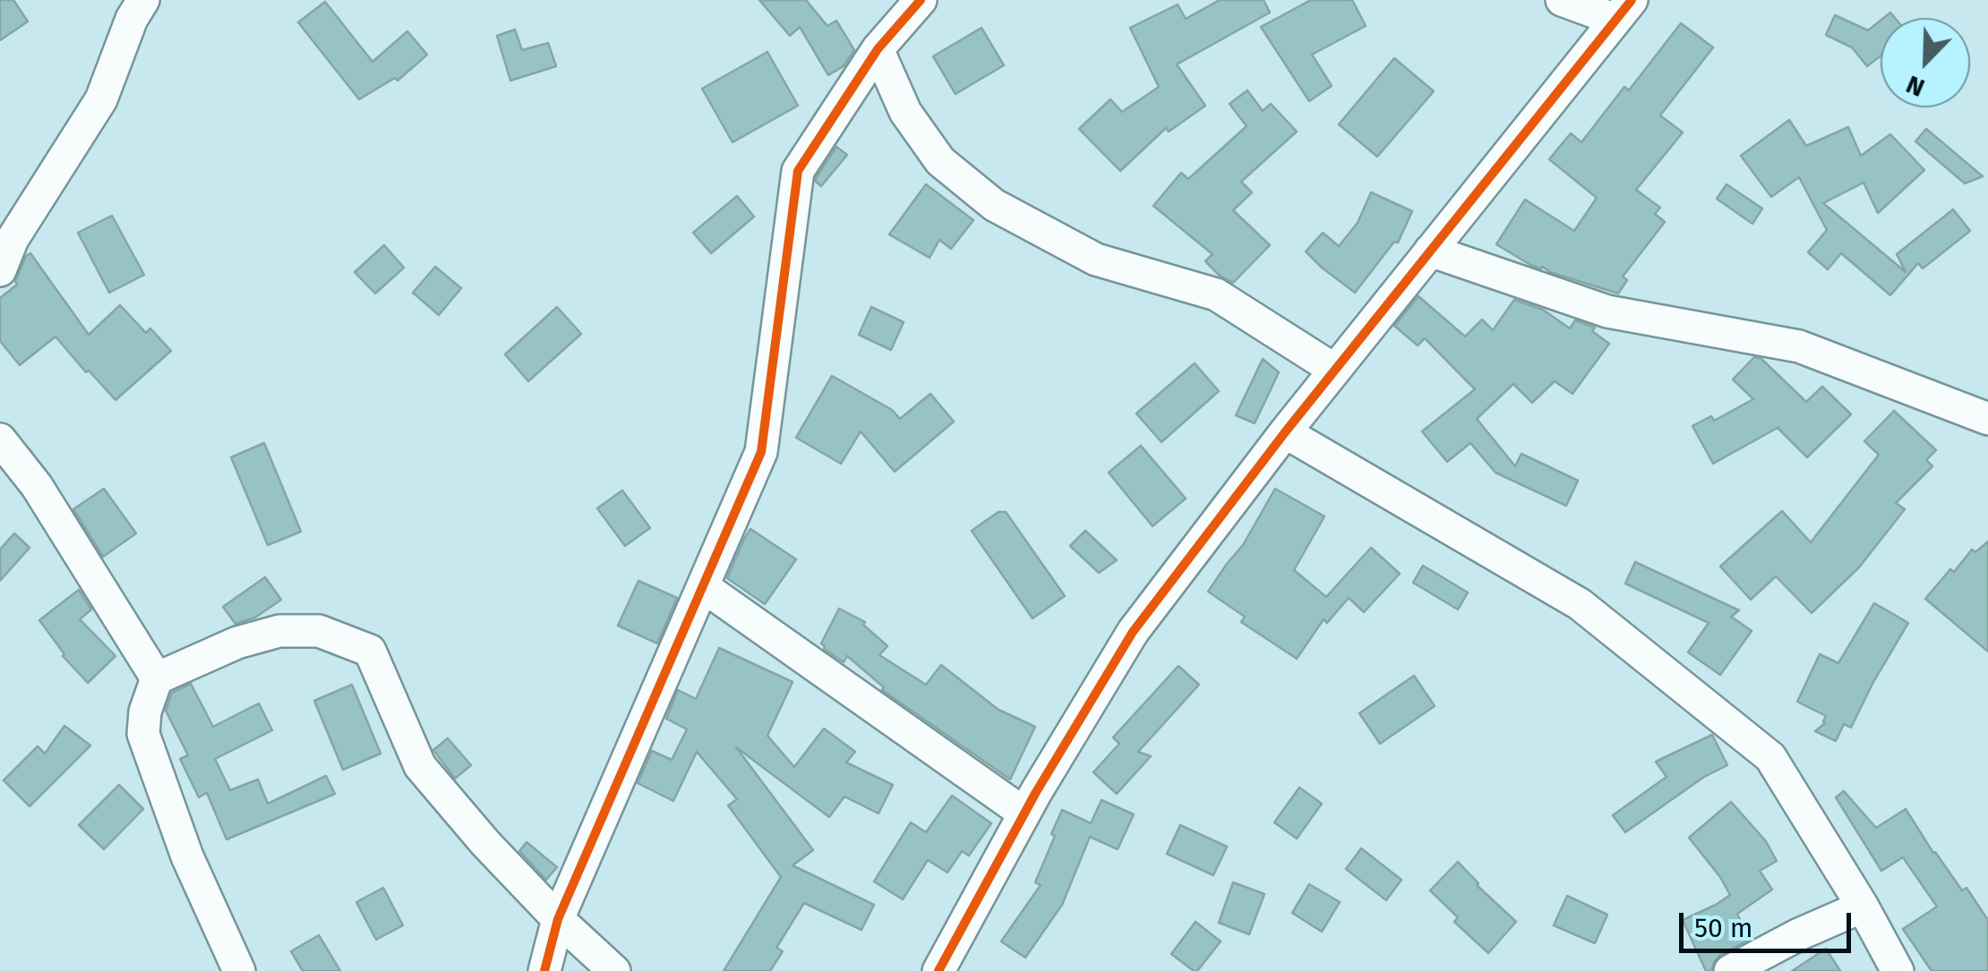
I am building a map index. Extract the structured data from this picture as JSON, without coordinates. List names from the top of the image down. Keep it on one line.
{"scale_bar":"50 m","north":"bottom left"}
